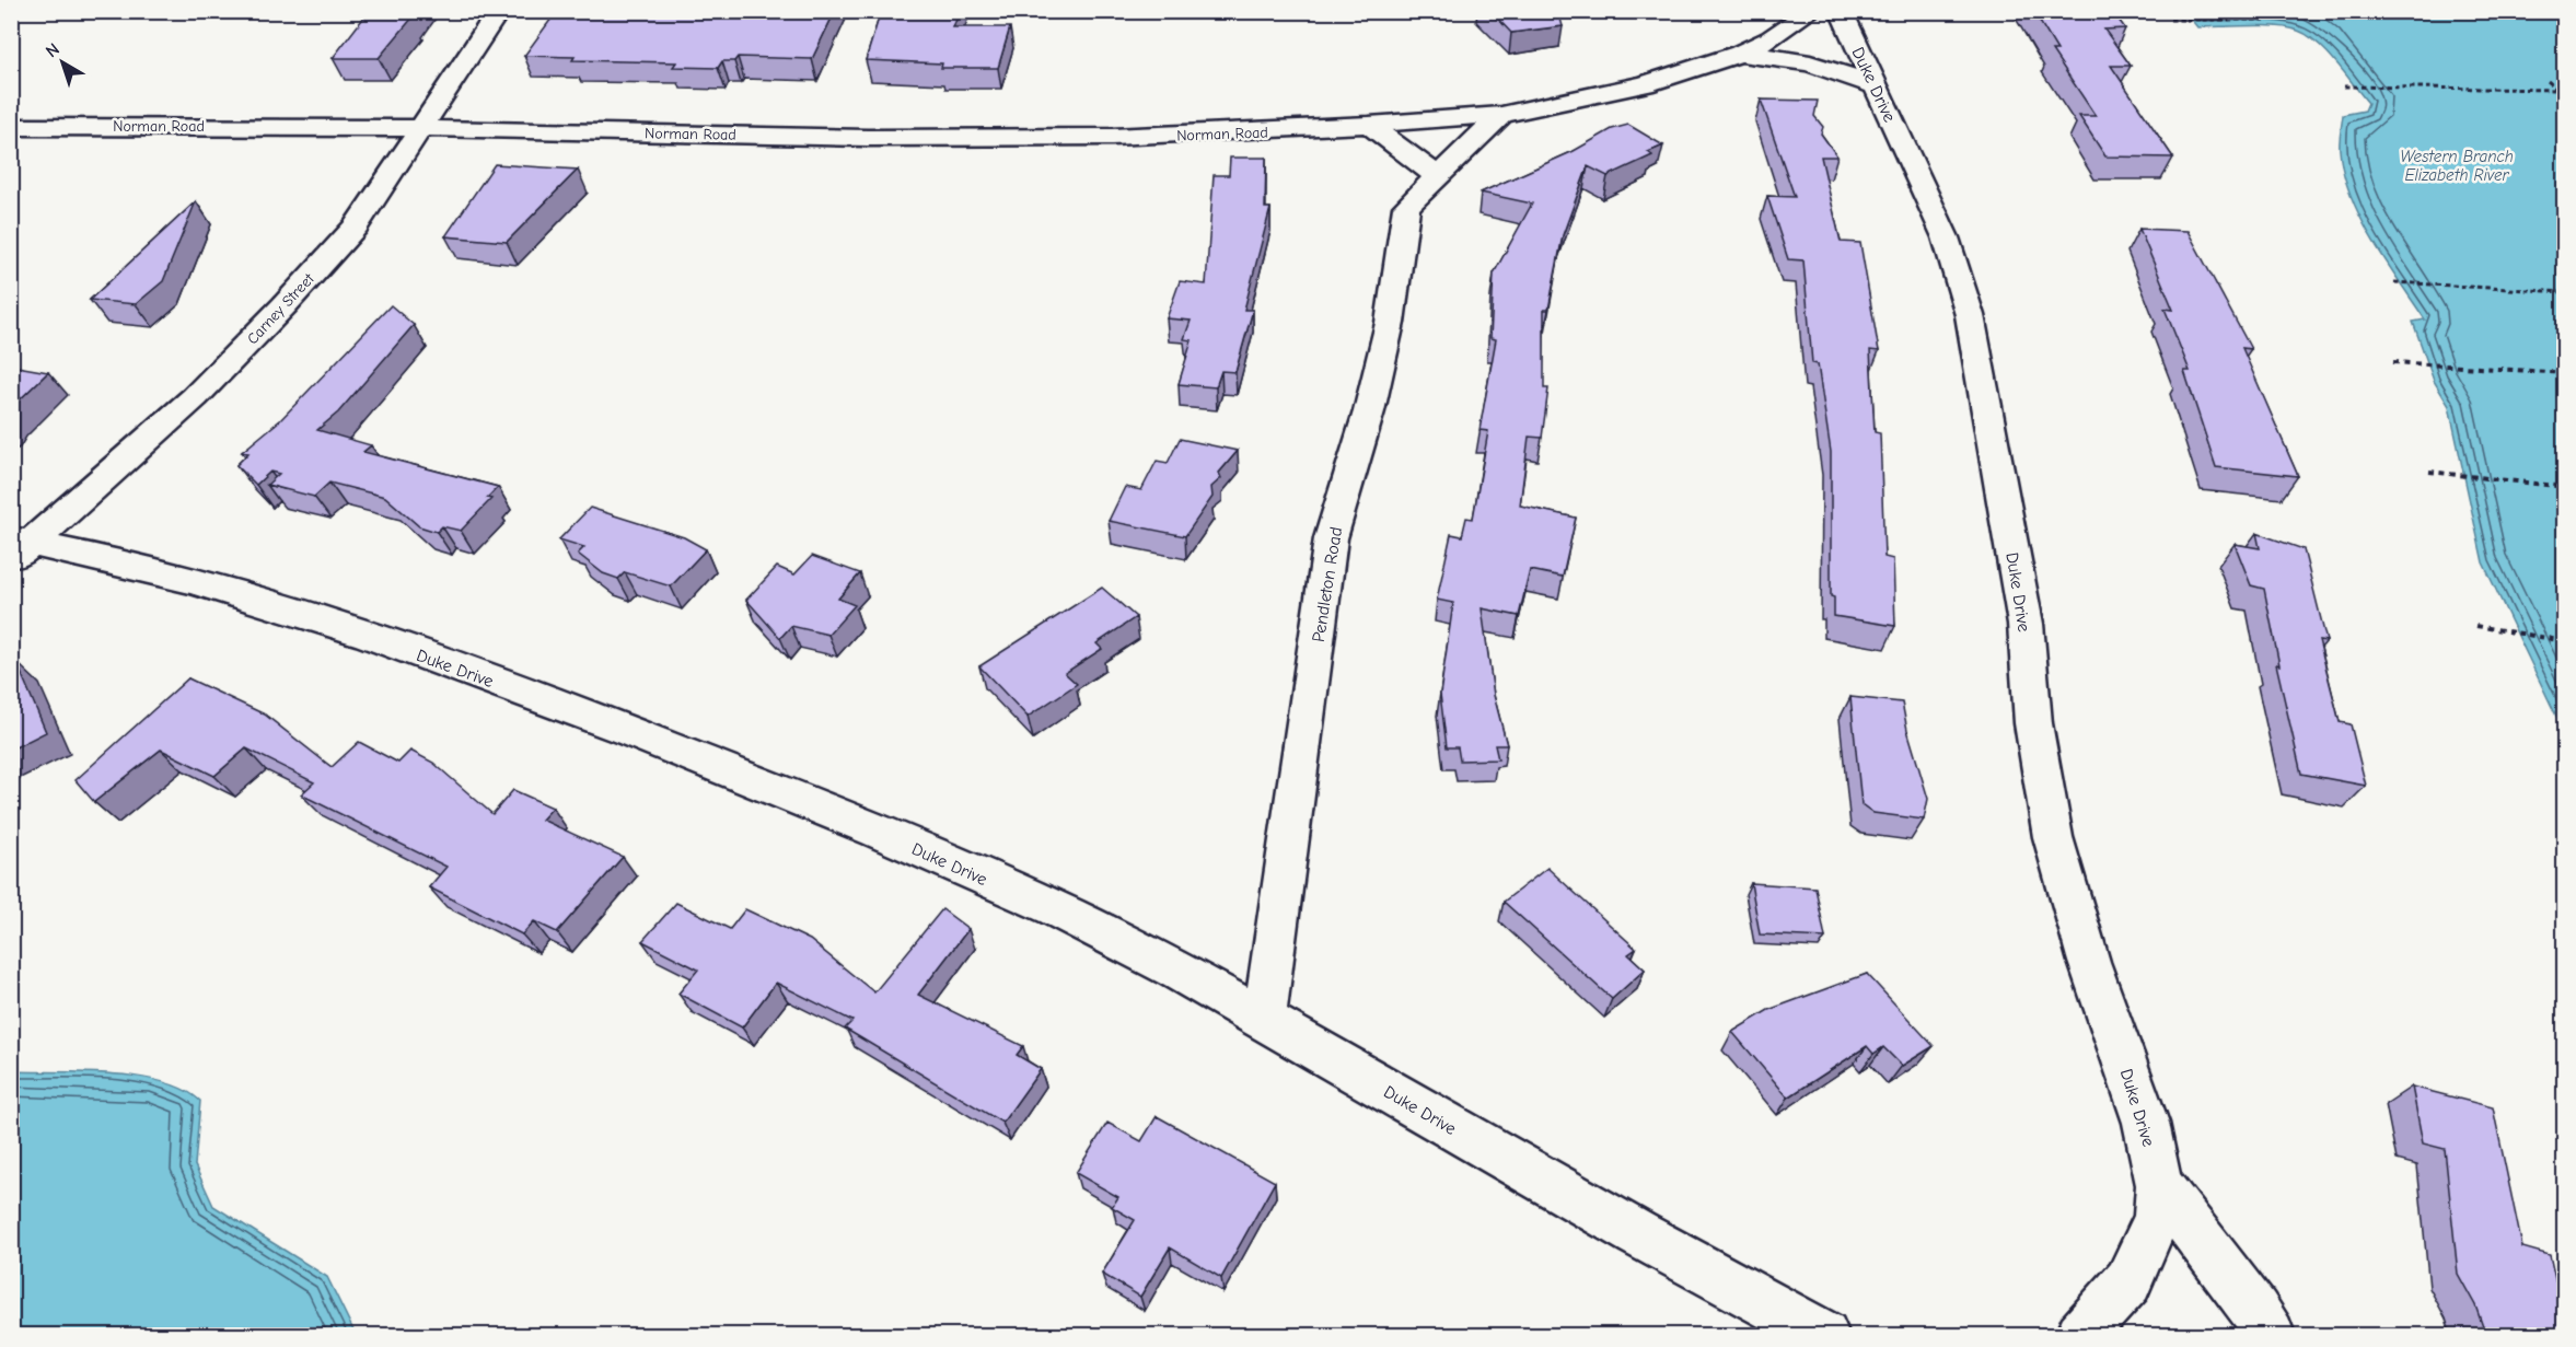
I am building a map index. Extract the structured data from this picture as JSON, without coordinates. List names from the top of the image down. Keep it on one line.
{"streets":{"street":["Duke Drive","Norman Road","Carney Street","Pendleton Road"]},"crossings":[["Duke Drive","Norman Road"],["Duke Drive","Carney Street"],["Duke Drive","Pendleton Road"],["Norman Road","Carney Street"],["Norman Road","Pendleton Road"]],"water":["Western Branch Elizabeth River"],"north":"top left"}
